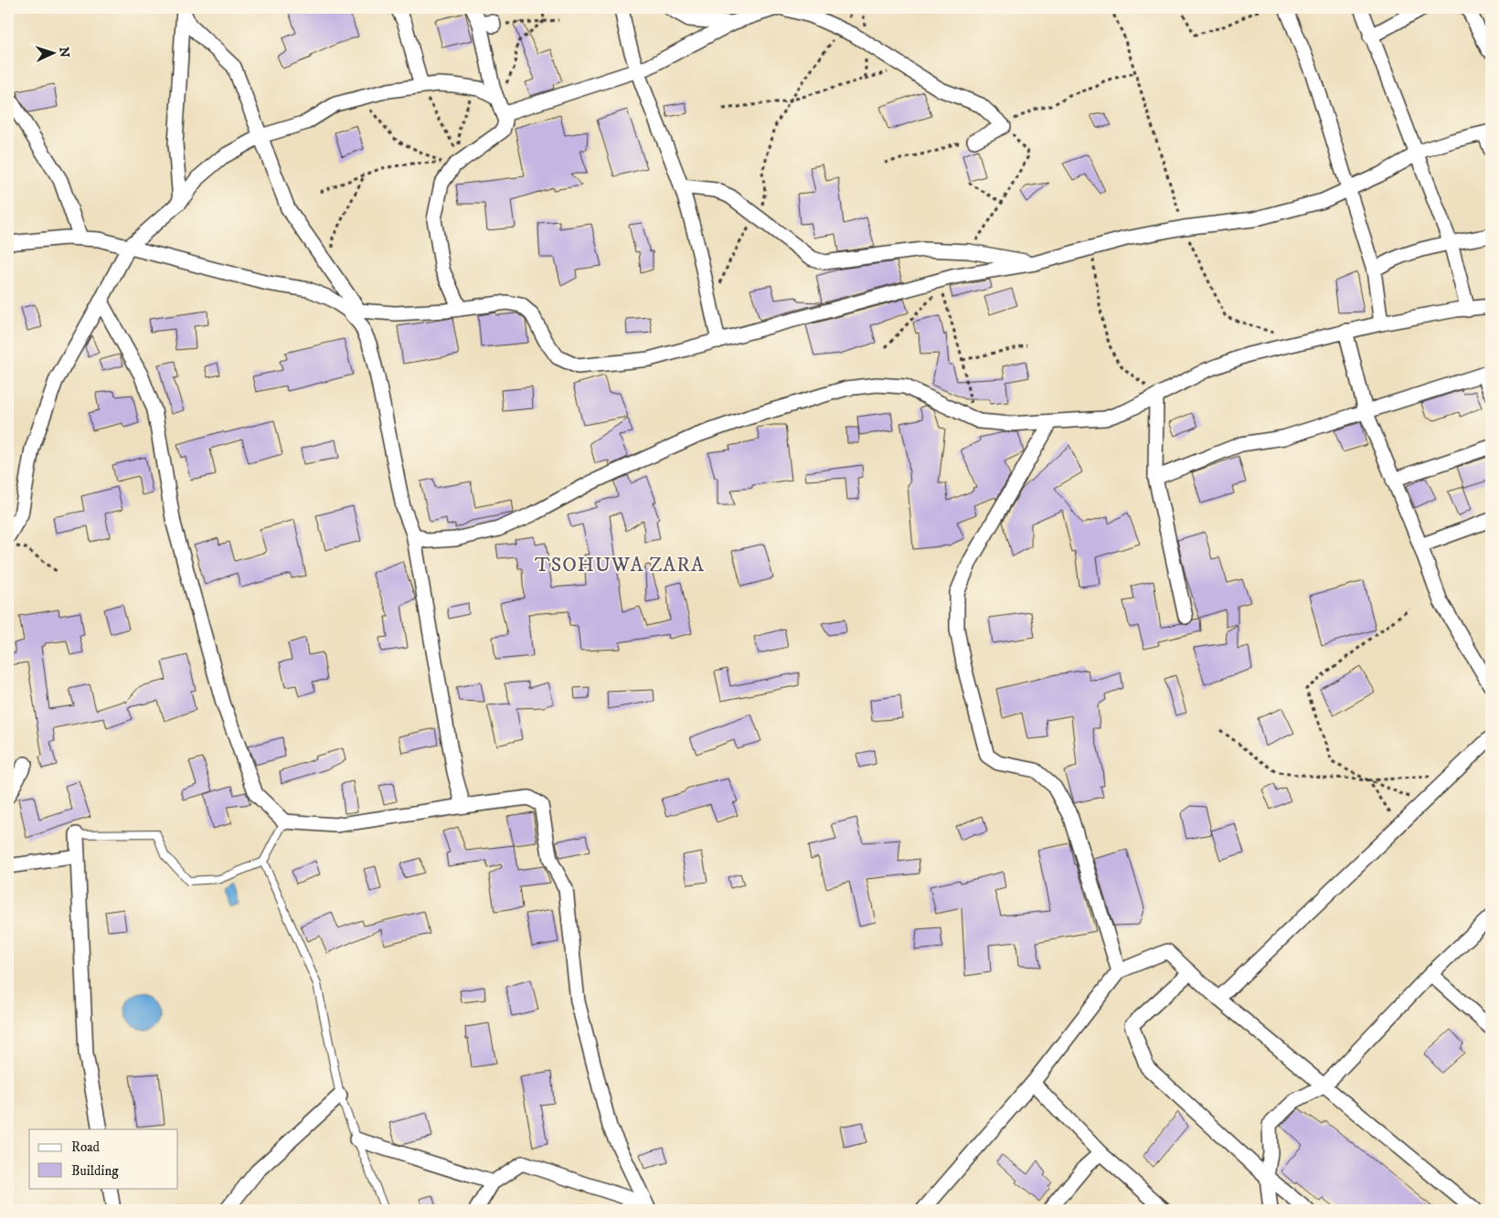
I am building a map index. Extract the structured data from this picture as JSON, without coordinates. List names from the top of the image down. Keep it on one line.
{"districts":["TSOHUWA ZARA"],"legend":["Road","Building"],"north":"right"}
